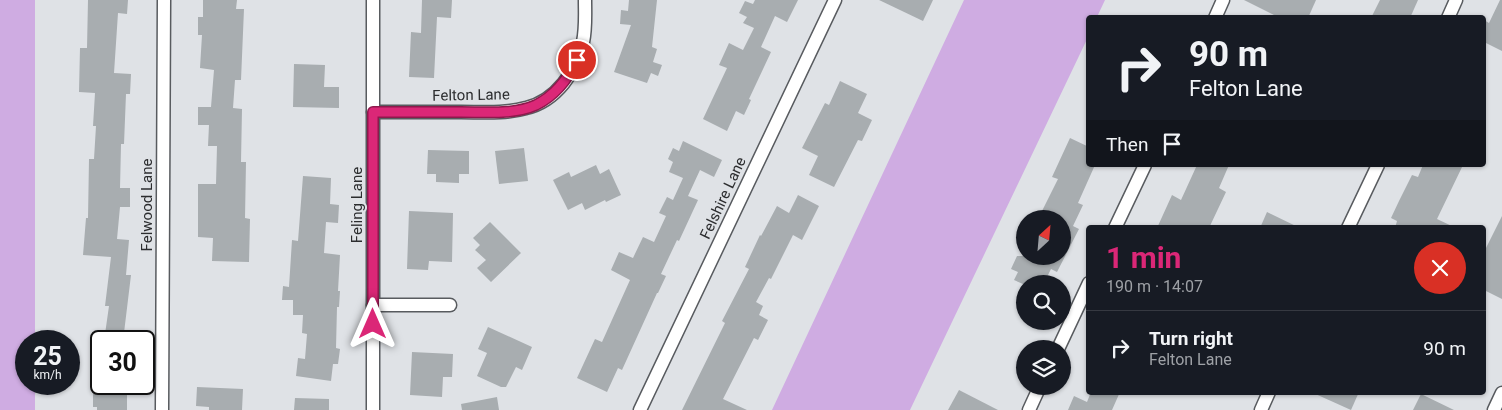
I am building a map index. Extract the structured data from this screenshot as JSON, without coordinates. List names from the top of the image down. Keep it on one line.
{"streets":{"street":["Felton Lane","Felshire Lane","Felwood Lane","Feling Lane"]},"crossings":[["Felton Lane","Feling Lane"]],"north":"top right","page":{"turn":["90 m","Felton Lane"],"then":"Then","heading":["1 min","190 m · 14:07"],"list":[{"name":"Turn right","note":"Felton Lane","value":"90 m"}],"speed":"25 km/h","limit":"30"}}
